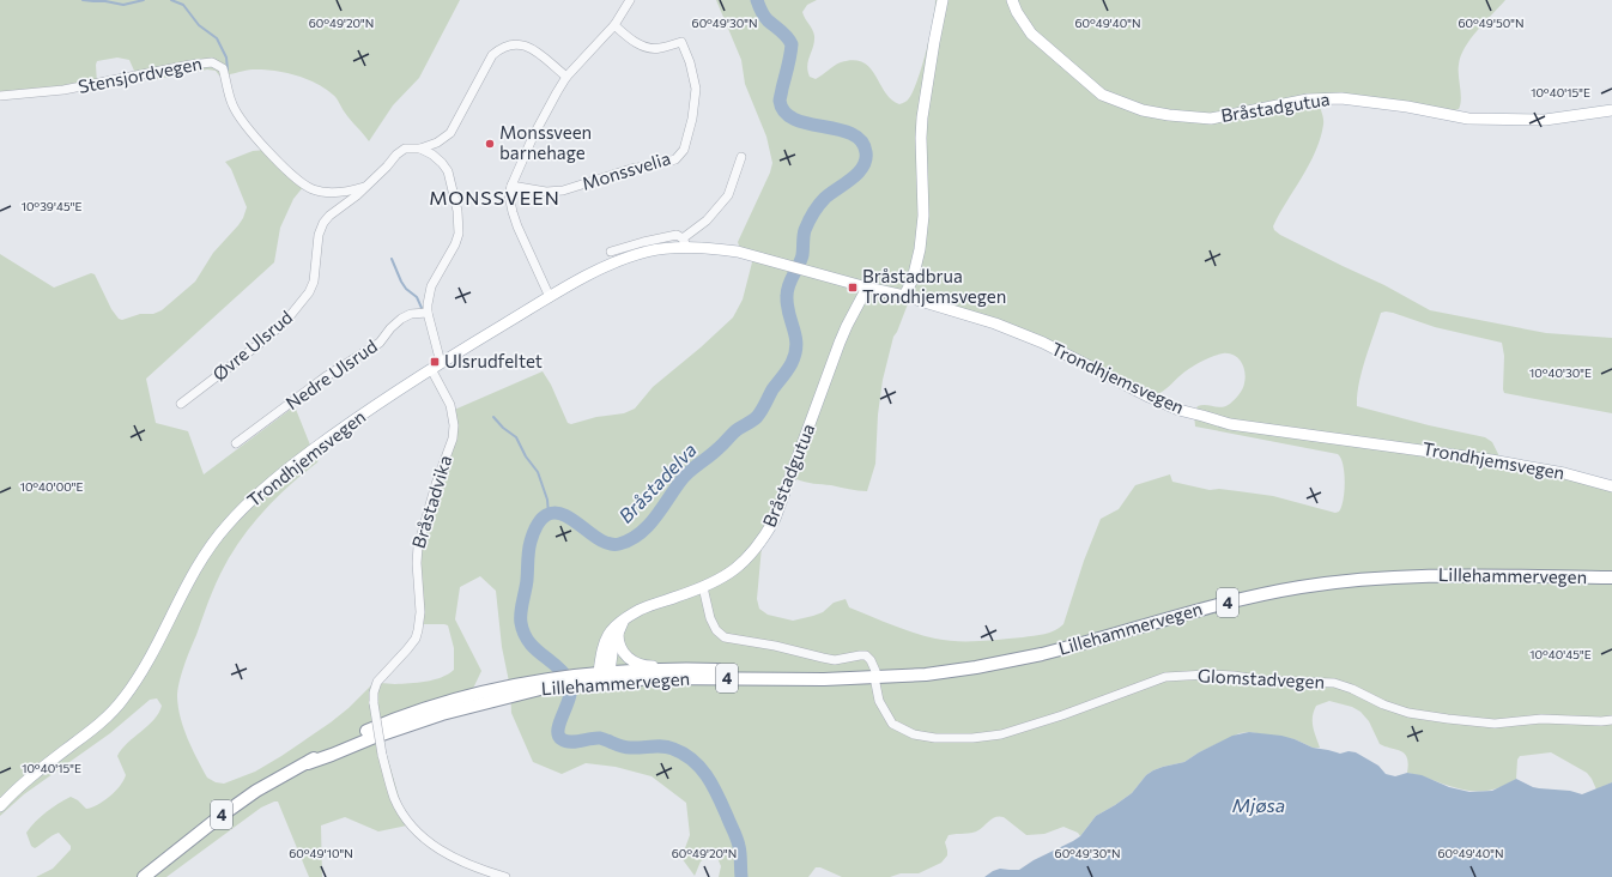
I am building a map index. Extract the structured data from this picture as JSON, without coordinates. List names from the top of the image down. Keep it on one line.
{"streets":{"highway":["Lillehammervegen","4"],"main road":["Bråstadgutua","Trondhjemsvegen"],"street":["Stensjordvegen","Monssvelia","Øvre Ulsrud","Nedre Ulsrud","Bråstadvika","Glomstadvegen"]},"crossings":[["Stensjordvegen","Øvre Ulsrud"],["Bråstadgutua","Trondhjemsvegen"],["Bråstadgutua","Lillehammervegen"],["Trondhjemsvegen","Bråstadvika"]],"districts":["MONSSVEEN"],"water":["Bråstadelva","Mjøsa"],"places":{"other":["Monssveen barnehage"],"transit":["Bråstadbrua Trondhjemsvegen","Ulsrudfeltet"]},"coordinates":["60°49'20\"N","60°49'30\"N","60°49'40\"N","60°49'50\"N","10°40'15\"E","10°39'45\"E","10°40'30\"E","10°40'00\"E","10°40'45\"E","60°49'10\"N"]}
